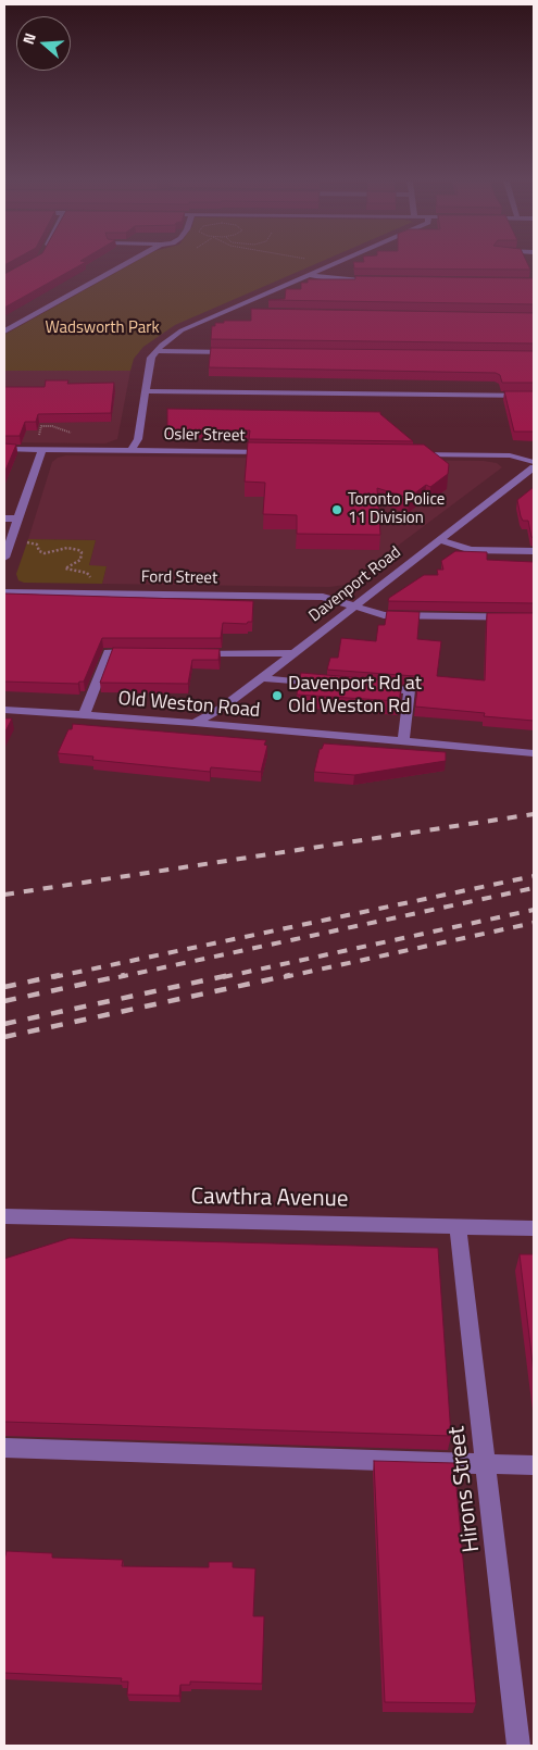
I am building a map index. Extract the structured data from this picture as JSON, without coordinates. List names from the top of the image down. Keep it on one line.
{"streets":{"street":["Osler Street","Ford Street","Davenport Road","Old Weston Road","Cawthra Avenue","Hirons Street"]},"crossings":[["Ford Street","Davenport Road"],["Davenport Road","Old Weston Road"],["Cawthra Avenue","Hirons Street"]],"parks":["Wadsworth Park"],"places":["Toronto Police 11 Division","Davenport Rd at Old Weston Rd"],"north":"left"}
